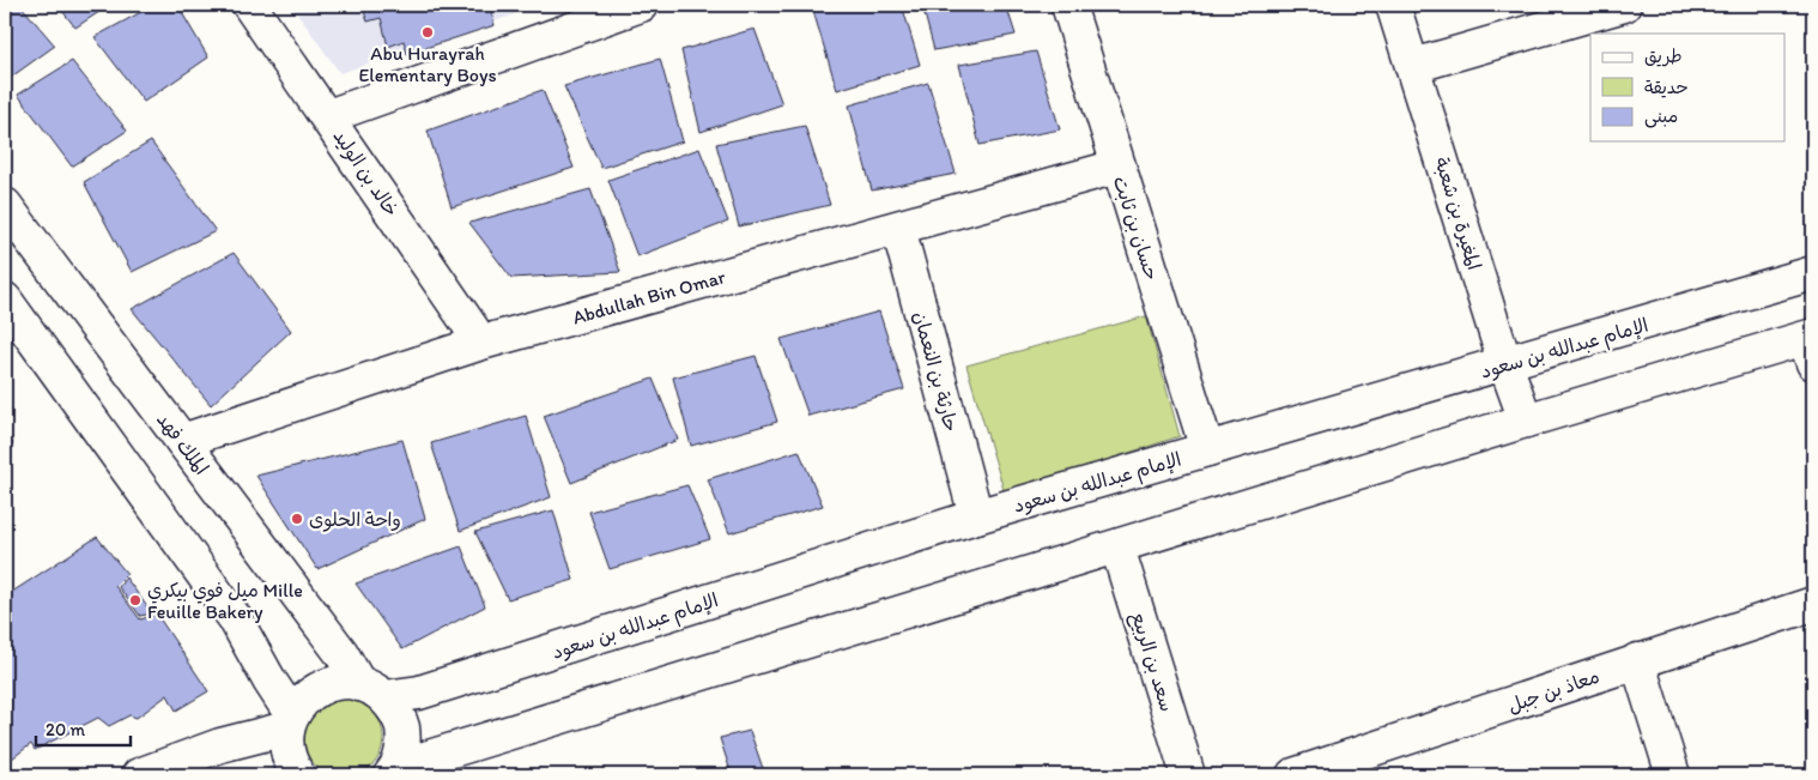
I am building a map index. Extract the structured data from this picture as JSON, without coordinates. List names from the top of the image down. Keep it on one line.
{"streets":{"street":["خالد بن الوليد","المغيرة بن شعبة","حسان بن ثابت","Abdullah Bin Omar","الإمام عبدالله بن سعود","حارثة بن النعمان","الملك فهد","سعد بن الربيع","معاذ بن جبل"]},"crossings":[["خالد بن الوليد","Abdullah Bin Omar"],["المغيرة بن شعبة","الإمام عبدالله بن سعود"],["حسان بن ثابت","Abdullah Bin Omar"],["حسان بن ثابت","الإمام عبدالله بن سعود"],["Abdullah Bin Omar","حارثة بن النعمان"],["Abdullah Bin Omar","الملك فهد"],["الإمام عبدالله بن سعود","حارثة بن النعمان"],["الإمام عبدالله بن سعود","الملك فهد"]],"places":["Abu Hurayrah Elementary Boys","واحة الحلوى","ميل فوي بيكري Mille Feuille Bakery"],"legend":["طريق","حديقة","مبنى"],"scale_bar":"20 m"}
